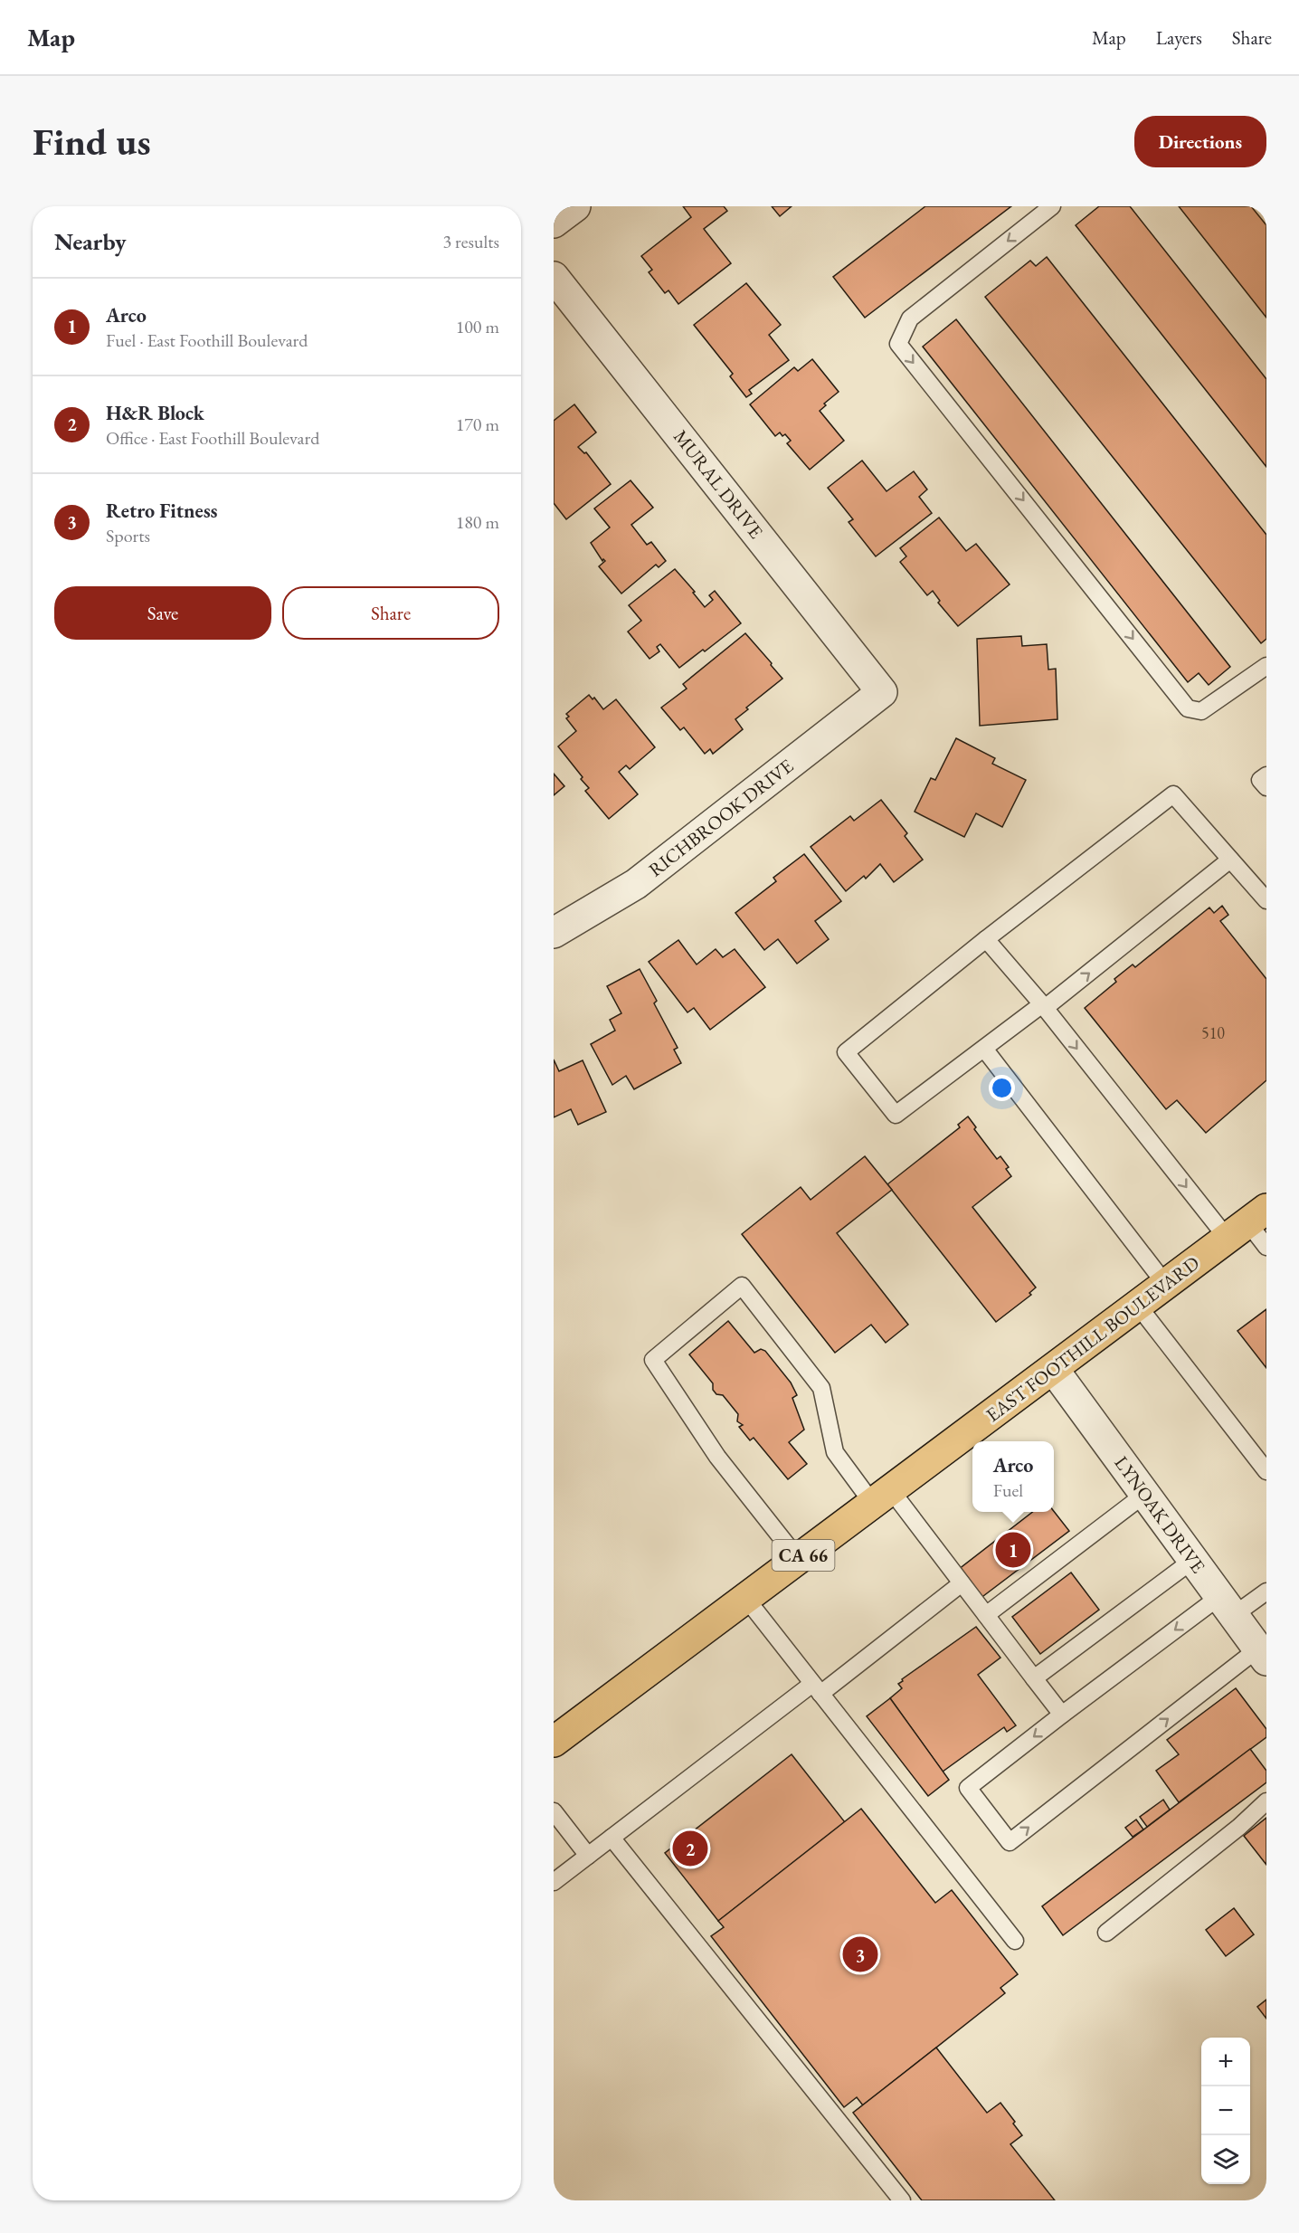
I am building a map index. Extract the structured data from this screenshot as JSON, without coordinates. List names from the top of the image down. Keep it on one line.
{"streets":{"main road":["EAST FOOTHILL BOULEVARD","CA 66"],"street":["MURAL DRIVE","RICHBROOK DRIVE","LYNOAK DRIVE"]},"crossings":[["MURAL DRIVE","RICHBROOK DRIVE"],["EAST FOOTHILL BOULEVARD","LYNOAK DRIVE"]],"house_numbers":["510"],"page":{"header":"Map","nav":["Map","Layers","Share"],"buttons":["Directions",["Save","Share"]],"title":"Find us","heading":["Nearby","3 results"],"list":[{"mark":"1","name":"Arco","note":"Fuel · East Foothill Boulevard","value":"100 m"},{"mark":"2","name":"H&R Block","note":"Office · East Foothill Boulevard","value":"170 m"},{"mark":"3","name":"Retro Fitness","note":"Sports","value":"180 m"}],"popup":["Arco","Fuel"],"pins":["1","2","3"],"map_buttons":["+","−"]}}
